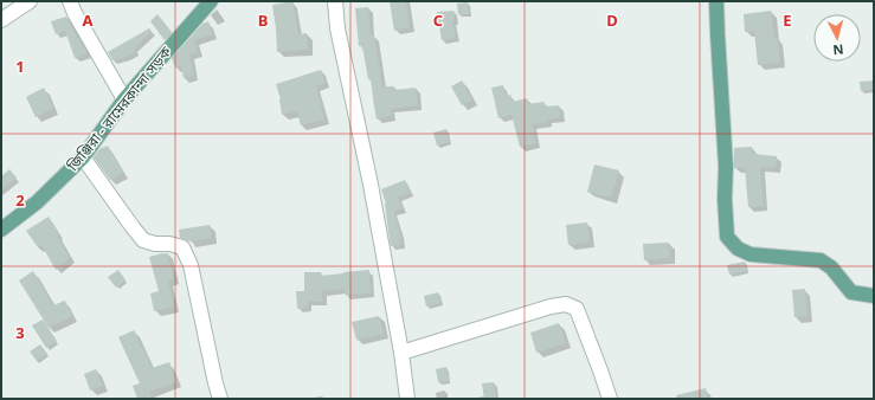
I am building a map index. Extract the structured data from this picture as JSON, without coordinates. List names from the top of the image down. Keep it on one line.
{"streets":{"main road":["জিঞ্জিরা - রামেরকান্দা সড়ক"]},"north":"bottom","grid":{"columns":["A","B","C","D","E"],"rows":["1","2","3"]}}
